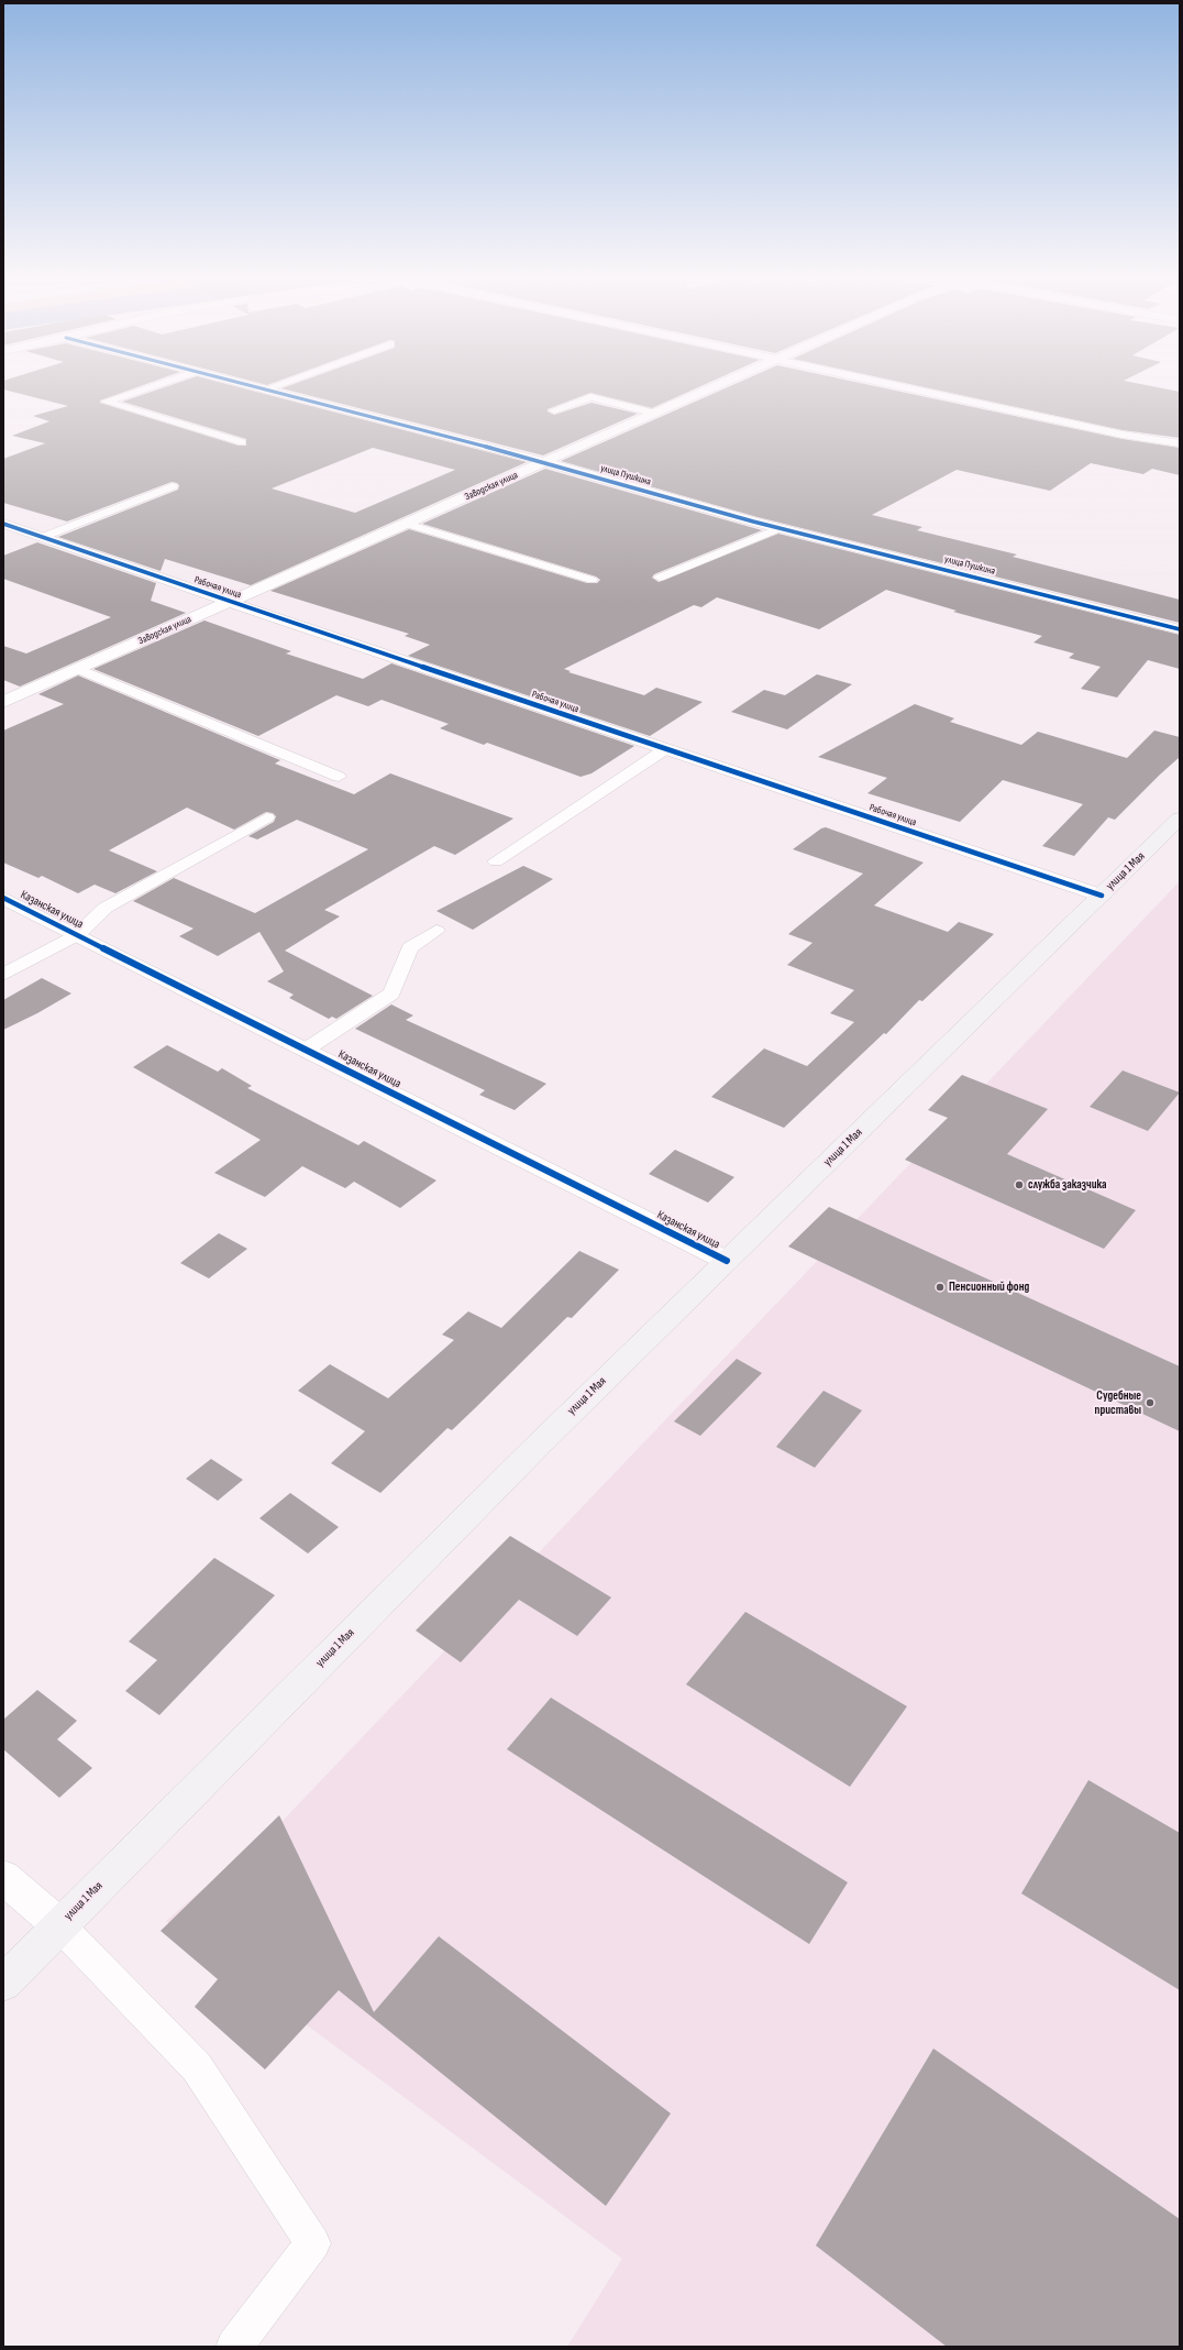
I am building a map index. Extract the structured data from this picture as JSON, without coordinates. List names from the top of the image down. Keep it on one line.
{"streets":{"main road":["улица 1 Мая"],"street":["улица Пушкина","Заводская улица","Рабочая улица","Казанская улица"]},"crossings":[["улица Пушкина","Заводская улица"],["Заводская улица","Рабочая улица"],["Рабочая улица","улица 1 Мая"],["улица 1 Мая","Казанская улица"]],"places":["служба заказчика","Пенсионный фонд","Судебные приставы"]}
